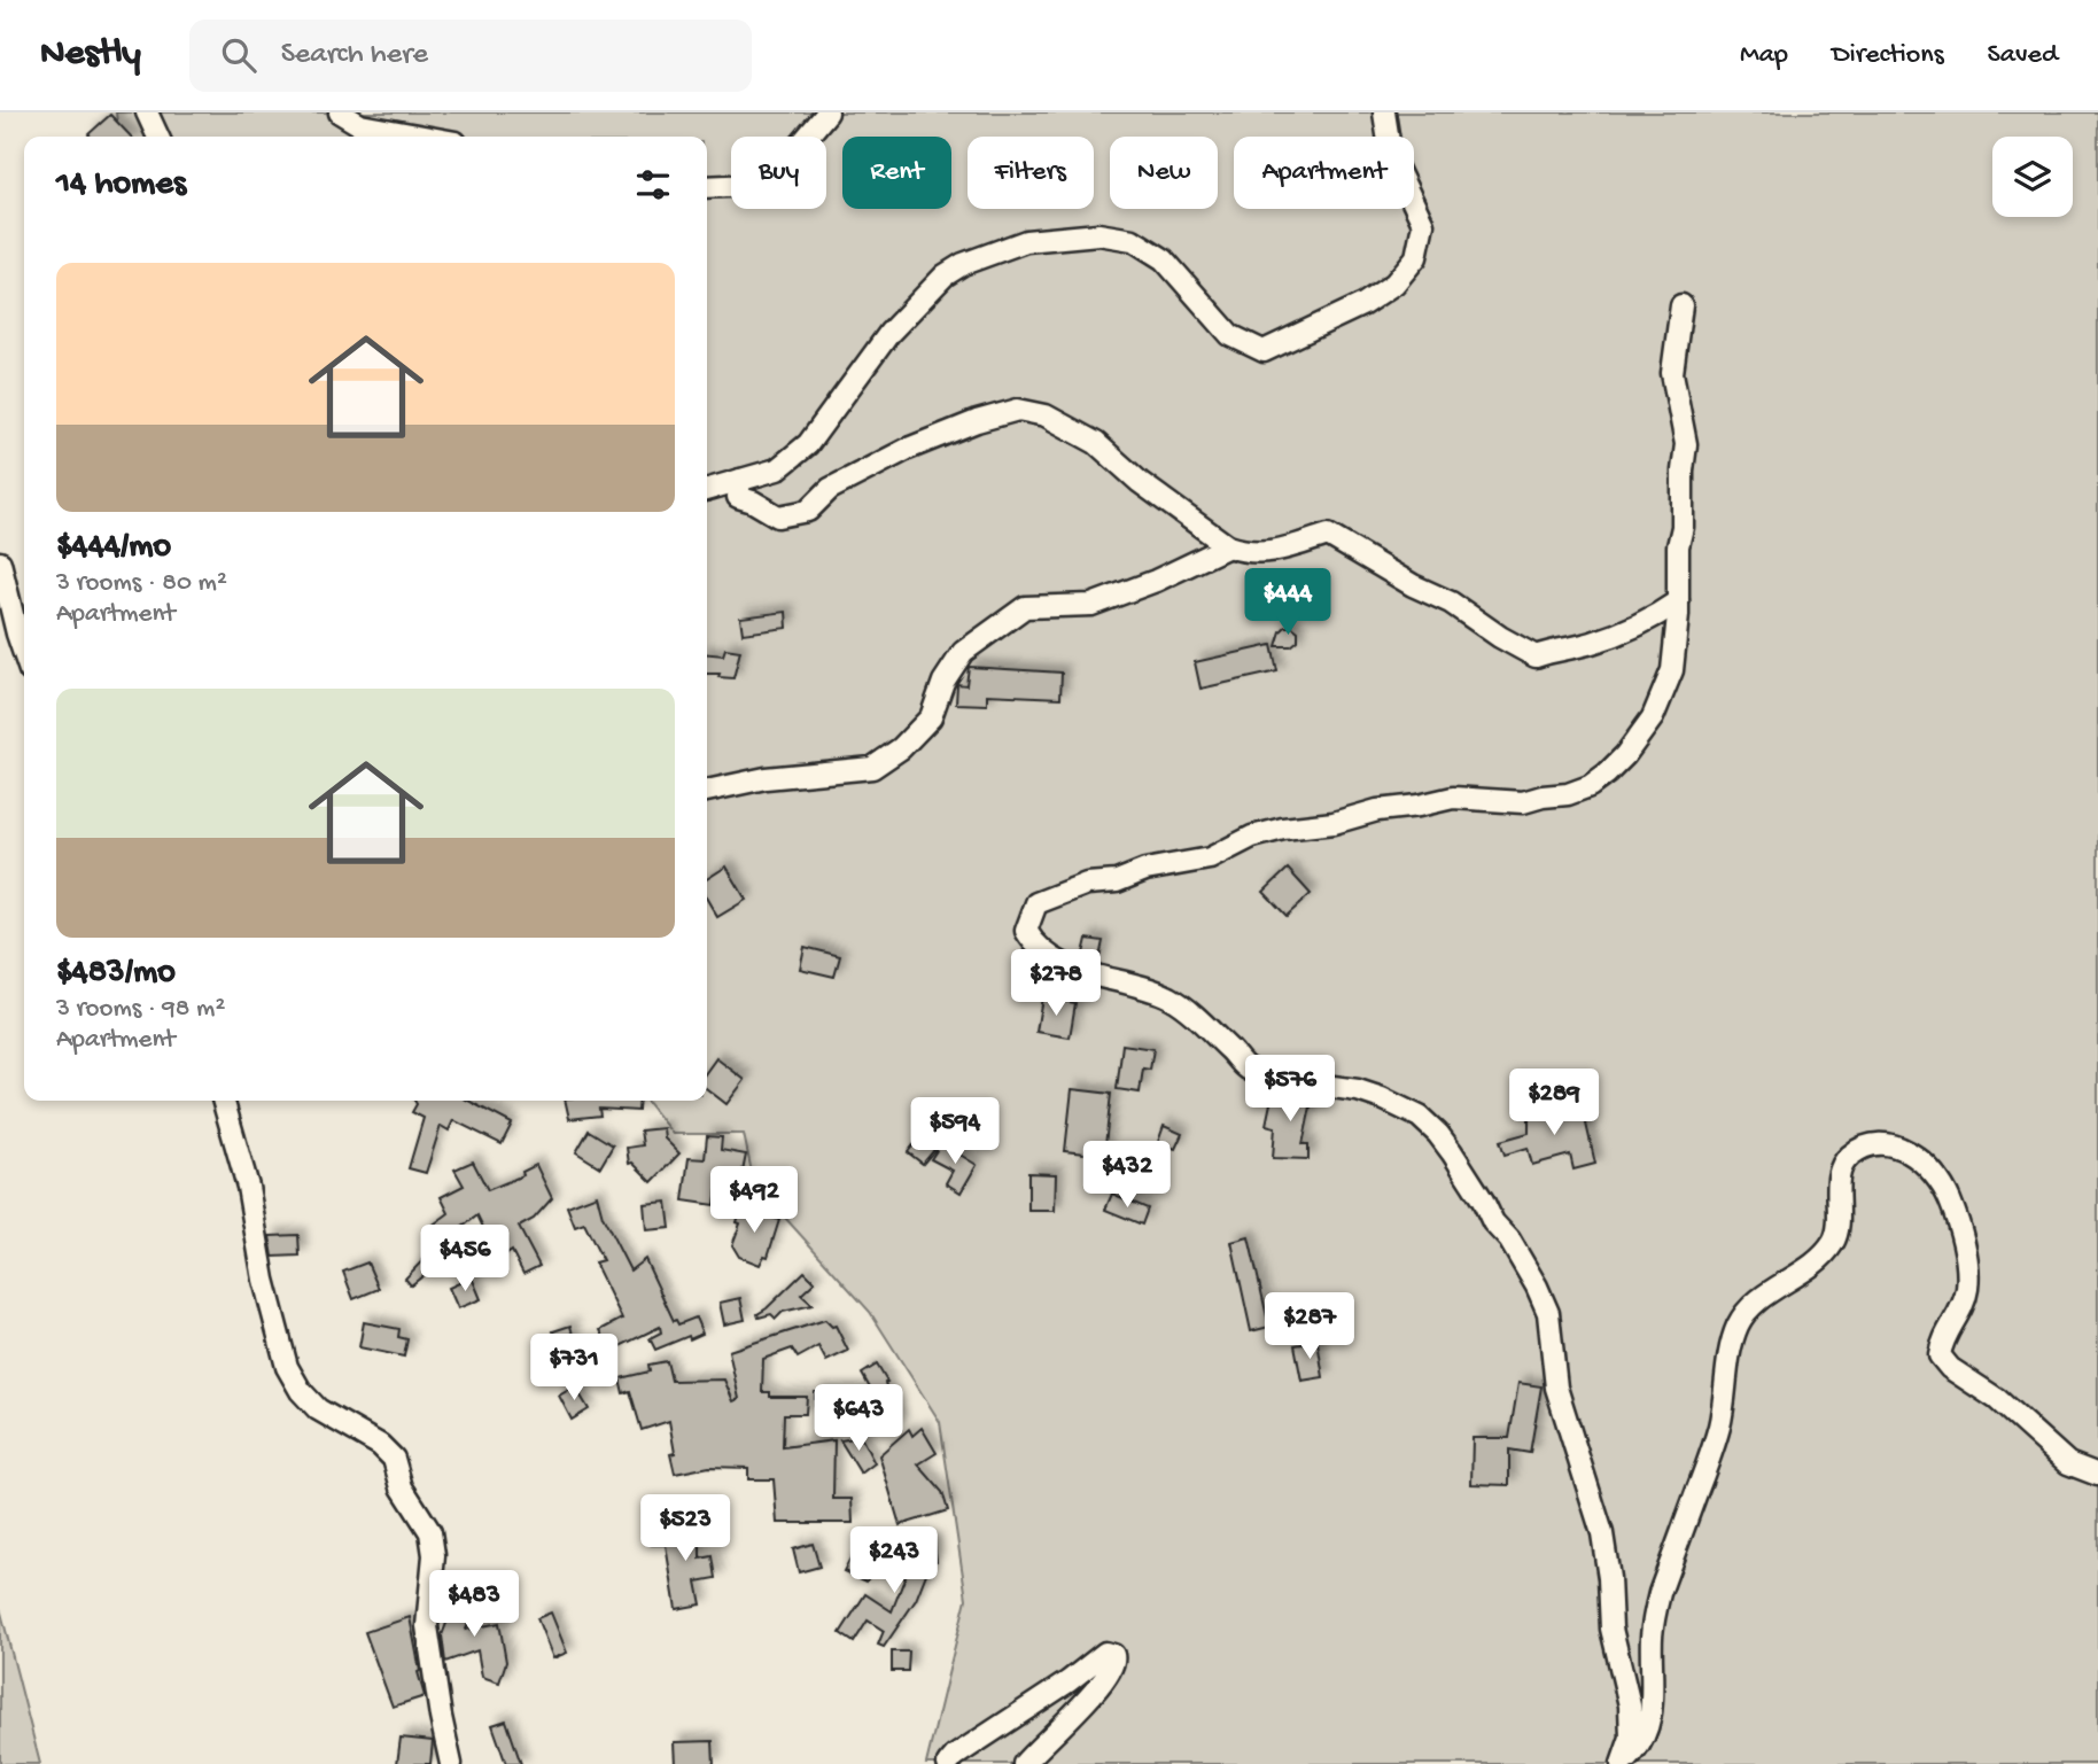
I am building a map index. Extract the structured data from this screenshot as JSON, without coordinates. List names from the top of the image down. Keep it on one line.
{"page":{"header":"Nestly","search":"Search here","nav":["Map","Directions","Saved"],"chip":["Buy","Rent","Filters","New","Apartment"],"heading":"14 homes","list":[{"name":"$444/mo","note":"3 rooms · 80 m² · Apartment"},{"name":"$483/mo","note":"3 rooms · 98 m² · Apartment"}],"price":["$444","$278","$576","$289","$594","$432","$492","$456","$287","$731","$643","$523","$243","$483"]}}
